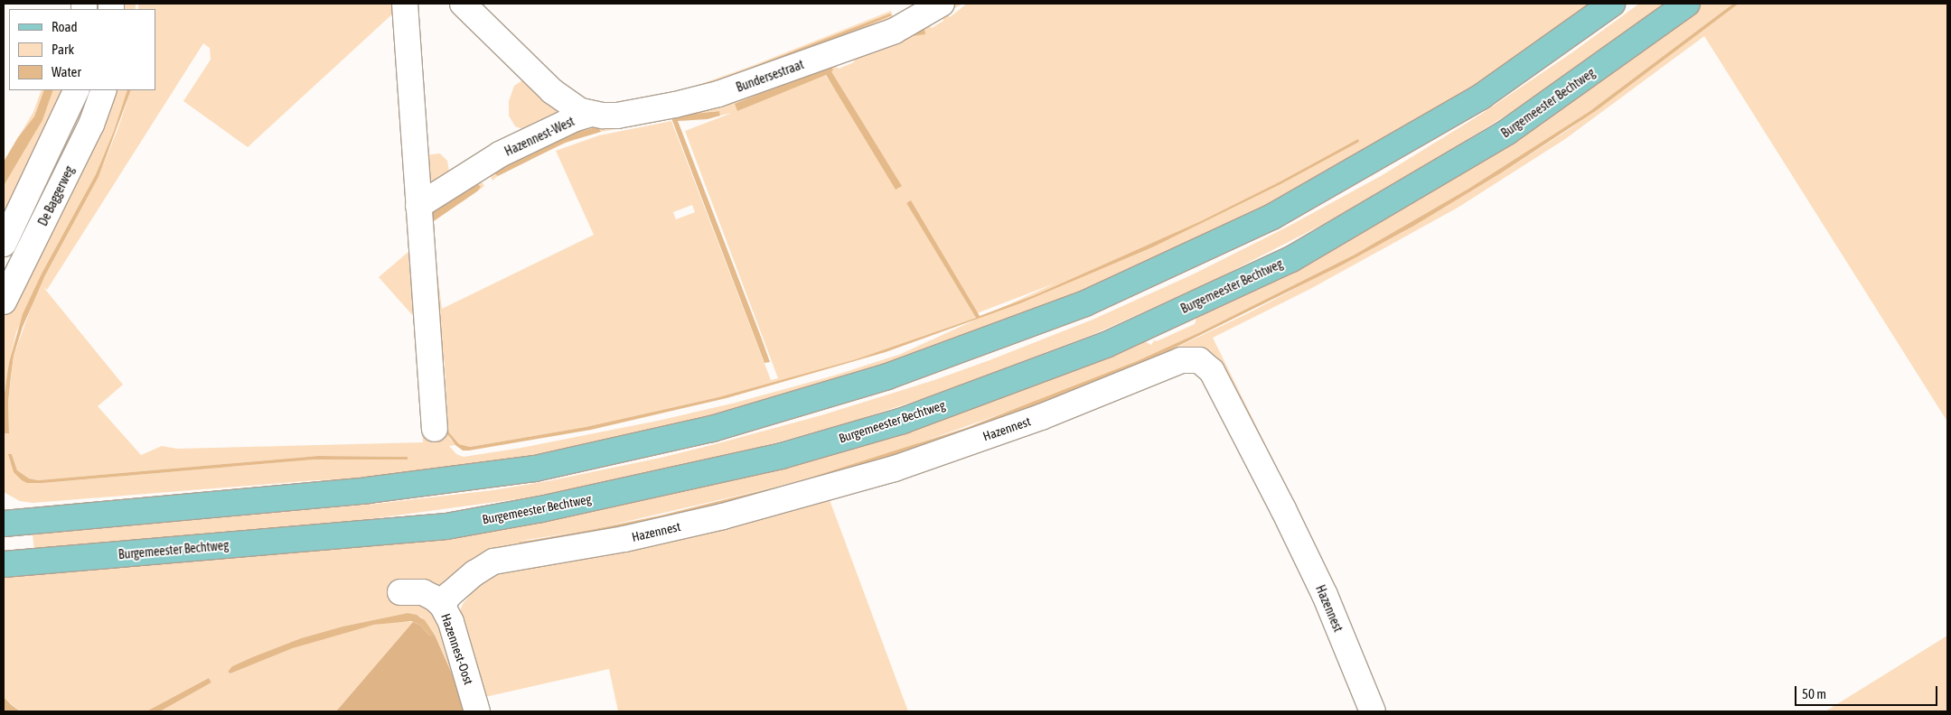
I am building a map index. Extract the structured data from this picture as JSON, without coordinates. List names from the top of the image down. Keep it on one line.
{"streets":{"main road":["Burgemeester Bechtweg"],"street":["Bundersestraat","Hazennest-West","De Baggerweg","Hazennest","Hazennest-Oost"]},"crossings":[["Bundersestraat","Hazennest-West"],["Hazennest","Hazennest-Oost"]],"legend":["Road","Park","Water"],"scale_bar":"50 m"}
